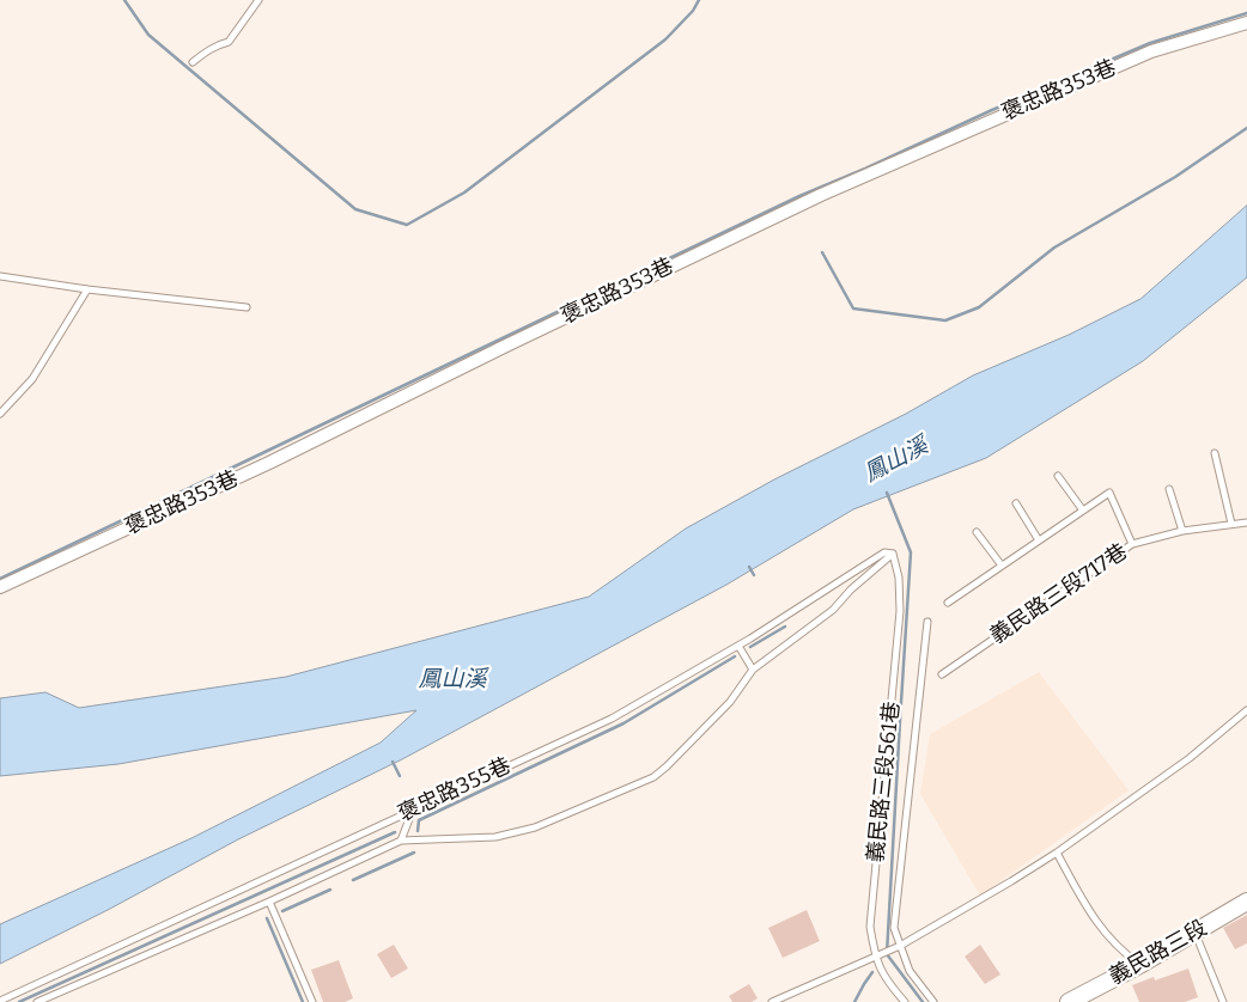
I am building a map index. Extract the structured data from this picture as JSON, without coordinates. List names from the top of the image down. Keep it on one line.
{"streets":{"main road":["義民路三段"],"street":["褒忠路353巷"],"lane":["義民路三段717巷","義民路三段561巷","褒忠路355巷"]},"crossings":[["義民路三段561巷","褒忠路355巷"]],"water":["鳳山溪"]}
